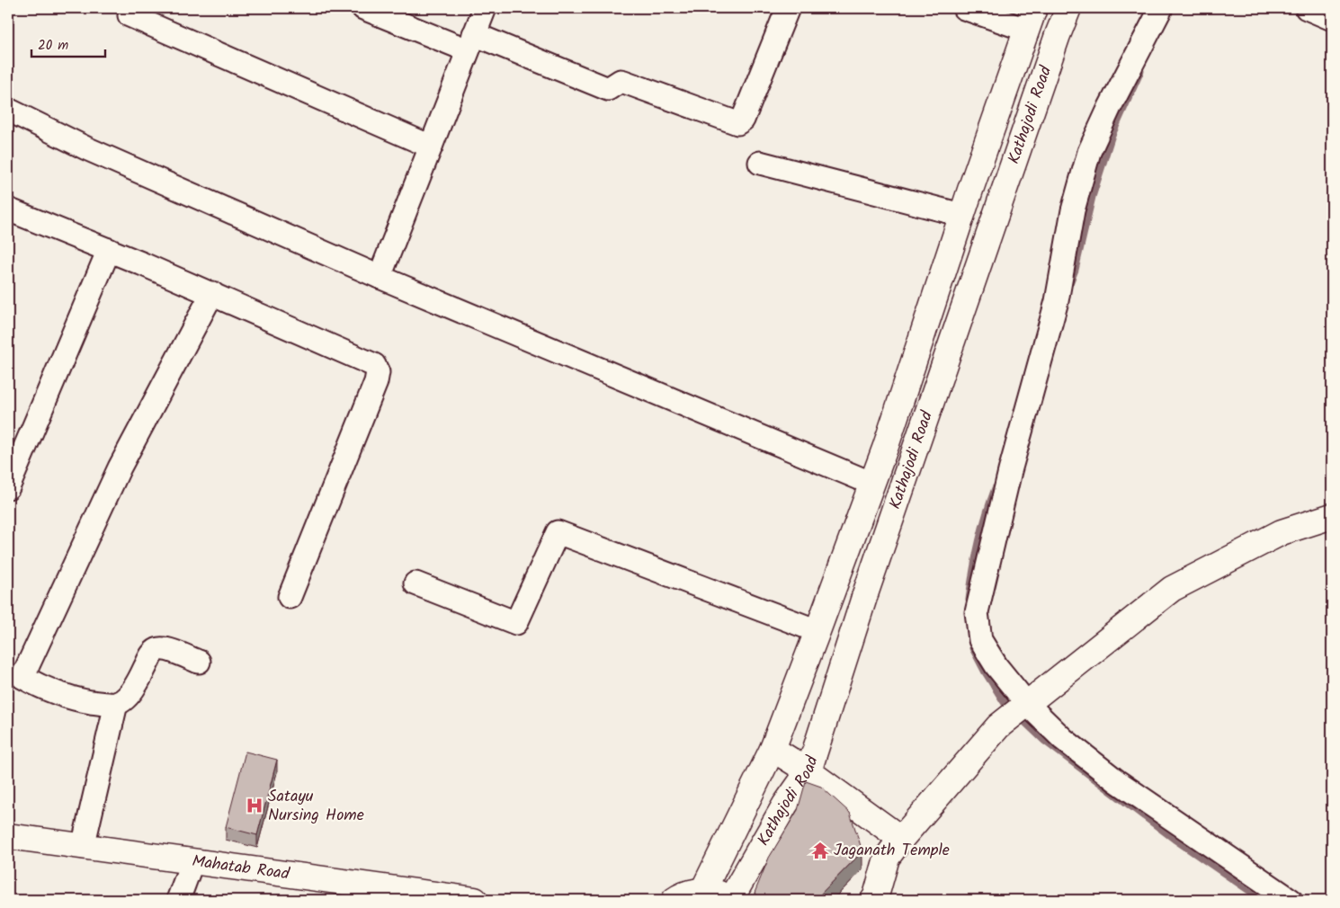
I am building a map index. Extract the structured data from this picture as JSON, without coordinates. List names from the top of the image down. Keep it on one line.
{"streets":{"main road":["Kathajodi Road","Mahatab Road"]},"places":{"hospital":["Satayu Nursing Home"],"temple":["Jaganath Temple"]},"scale_bar":"20 m"}
